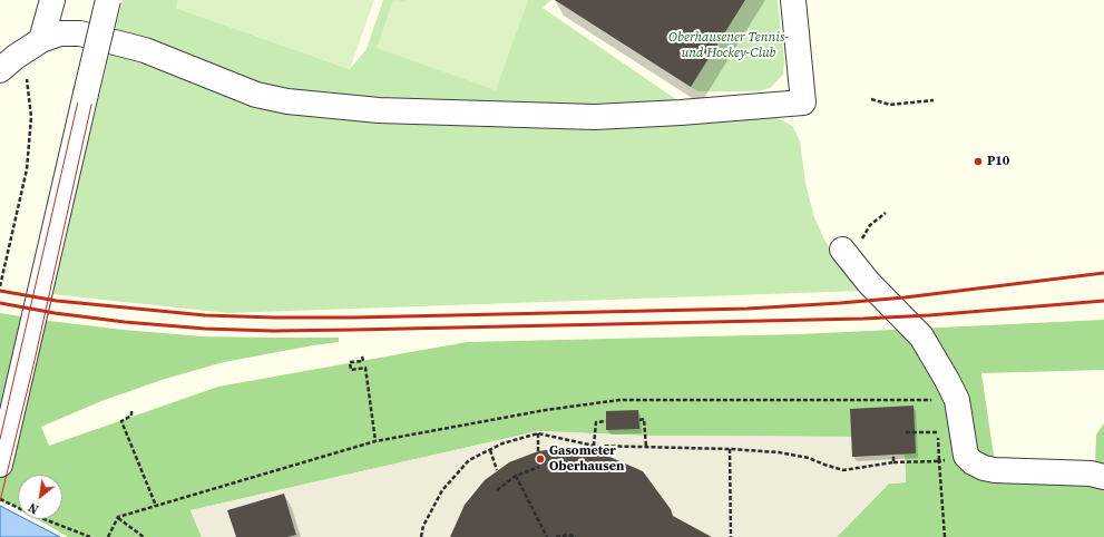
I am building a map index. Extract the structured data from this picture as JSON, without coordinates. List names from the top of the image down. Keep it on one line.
{"parks":["Oberhausener Tennis- und Hockey-Club"],"places":["P10","Gasometer Oberhausen"],"north":"bottom left"}
